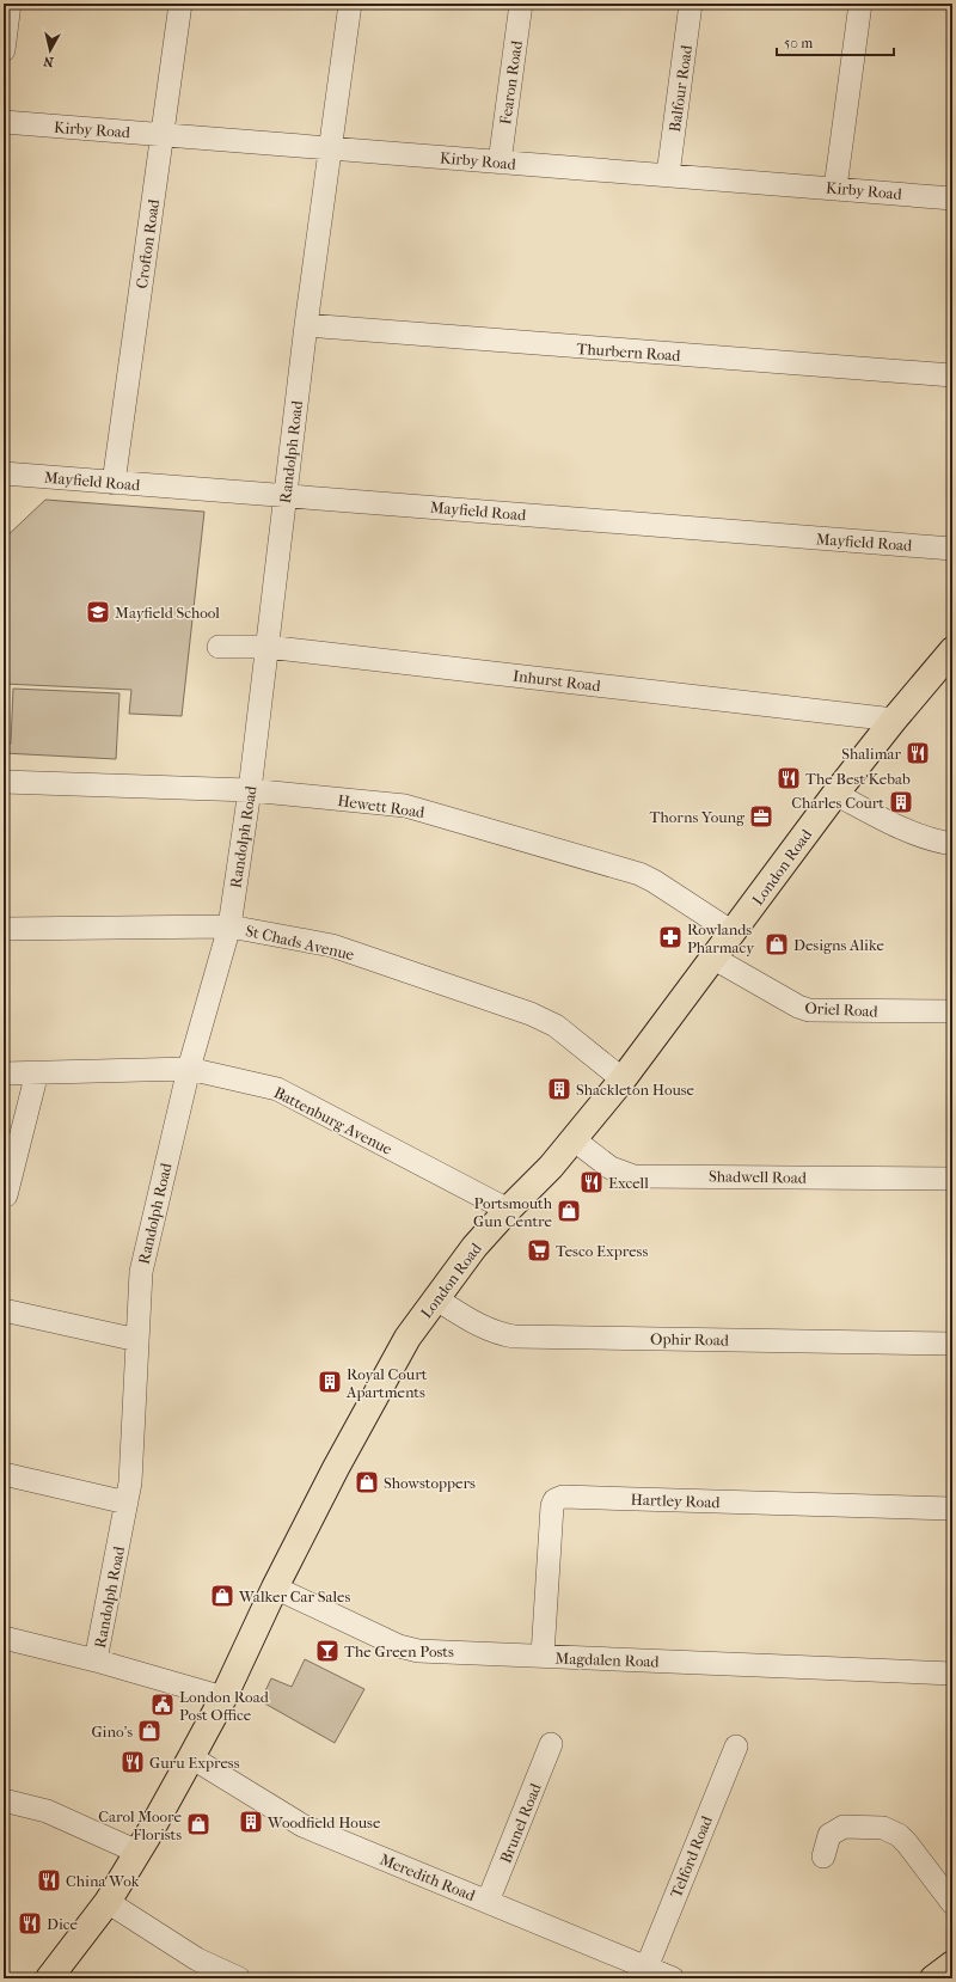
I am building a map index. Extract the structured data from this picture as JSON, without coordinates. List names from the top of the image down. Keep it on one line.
{"streets":{"main road":["London Road"],"street":["Fearon Road","Balfour Road","Kirby Road","Crofton Road","Thurbern Road","Randolph Road","Mayfield Road","Inhurst Road","Hewett Road","St Chads Avenue","Oriel Road","Battenburg Avenue","Shadwell Road","Ophir Road","Hartley Road","Magdalen Road","Brunel Road","Telford Road","Meredith Road"]},"crossings":[["Fearon Road","Kirby Road"],["Balfour Road","Kirby Road"],["Kirby Road","Crofton Road"],["Kirby Road","Randolph Road"],["Crofton Road","Mayfield Road"],["Thurbern Road","Randolph Road"],["Randolph Road","Mayfield Road"],["Randolph Road","Inhurst Road"],["Randolph Road","Hewett Road"],["Randolph Road","St Chads Avenue"],["Randolph Road","Battenburg Avenue"],["Inhurst Road","London Road"],["Hewett Road","London Road"],["London Road","St Chads Avenue"],["London Road","Oriel Road"],["London Road","Battenburg Avenue"],["London Road","Shadwell Road"],["London Road","Ophir Road"],["London Road","Magdalen Road"],["London Road","Meredith Road"],["Hartley Road","Magdalen Road"],["Brunel Road","Meredith Road"],["Telford Road","Meredith Road"]],"places":{"school or university":["Mayfield School"],"restaurant":["Shalimar","The Best Kebab","Excell","Guru Express","China Wok","Dice"],"building":["Charles Court","Shackleton House","Royal Court Apartments","Woodfield House"],"office":["Thorns Young"],"pharmacy":["Rowlands Pharmacy"],"shop":["Designs Alike","Portsmouth Gun Centre","Showstoppers","Walker Car Sales","Gino's","Carol Moore Florists"],"supermarket":["Tesco Express"],"bar":["The Green Posts"],"public building":["London Road Post Office"]},"scale_bar":"50 m","north":"bottom"}
